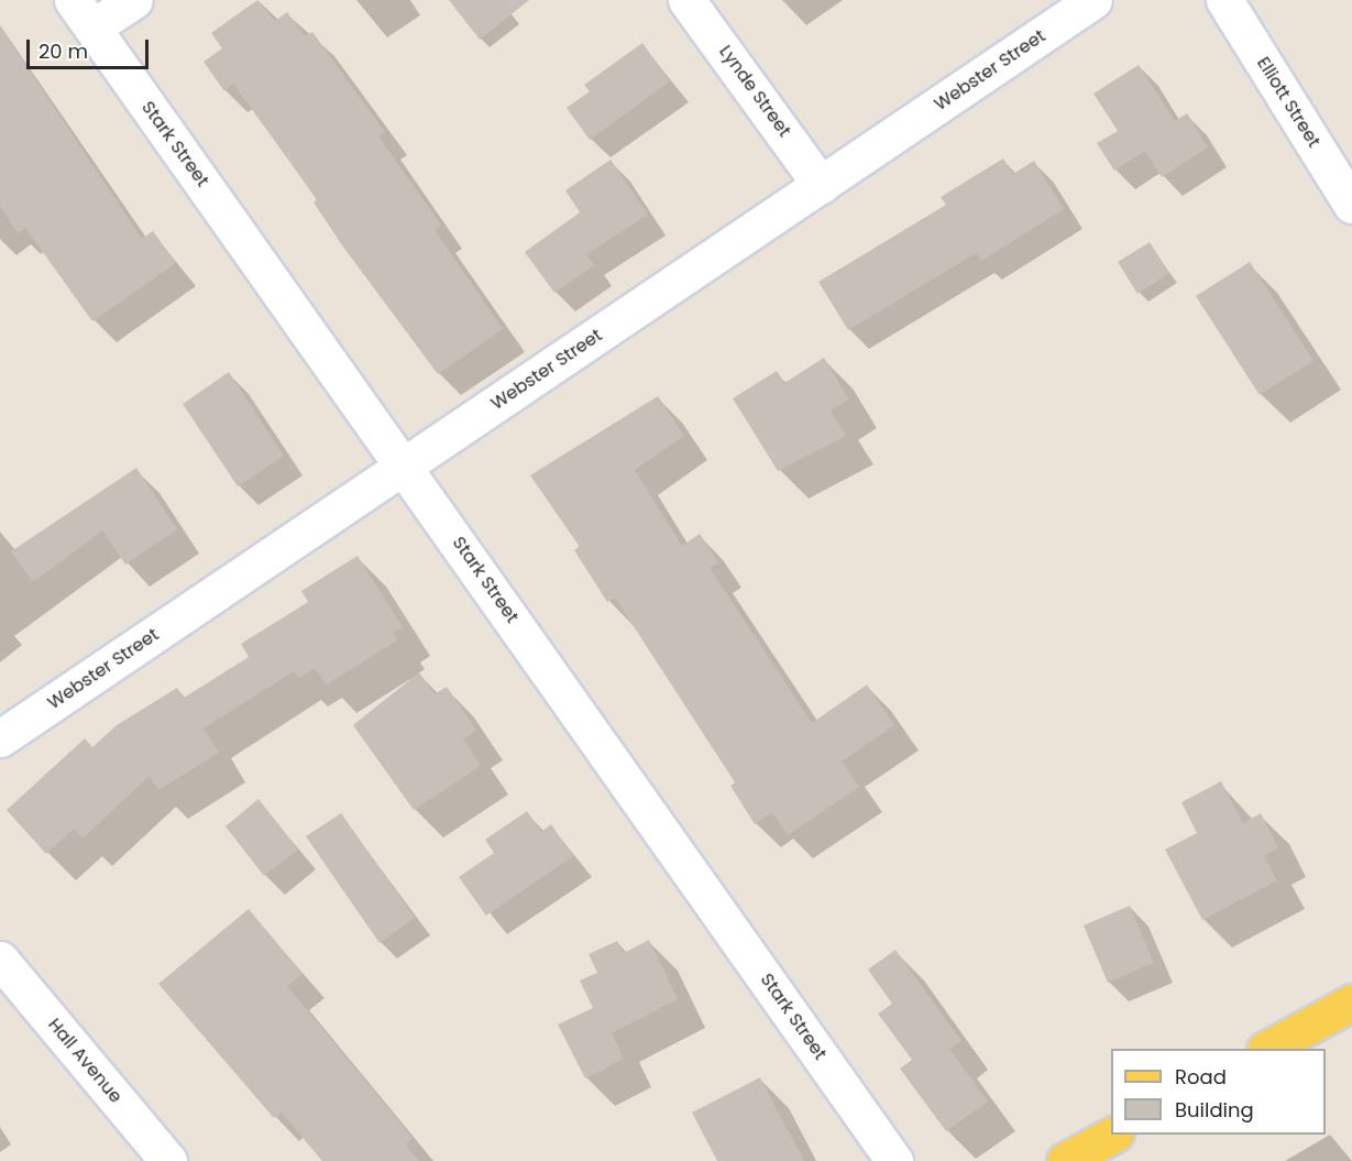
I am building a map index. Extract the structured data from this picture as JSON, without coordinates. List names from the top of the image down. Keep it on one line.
{"streets":{"street":["Webster Street","Lynde Street","Elliott Street","Stark Street","Hall Avenue"]},"crossings":[["Webster Street","Lynde Street"],["Webster Street","Stark Street"]],"legend":["Road","Building"],"scale_bar":"20 m"}
